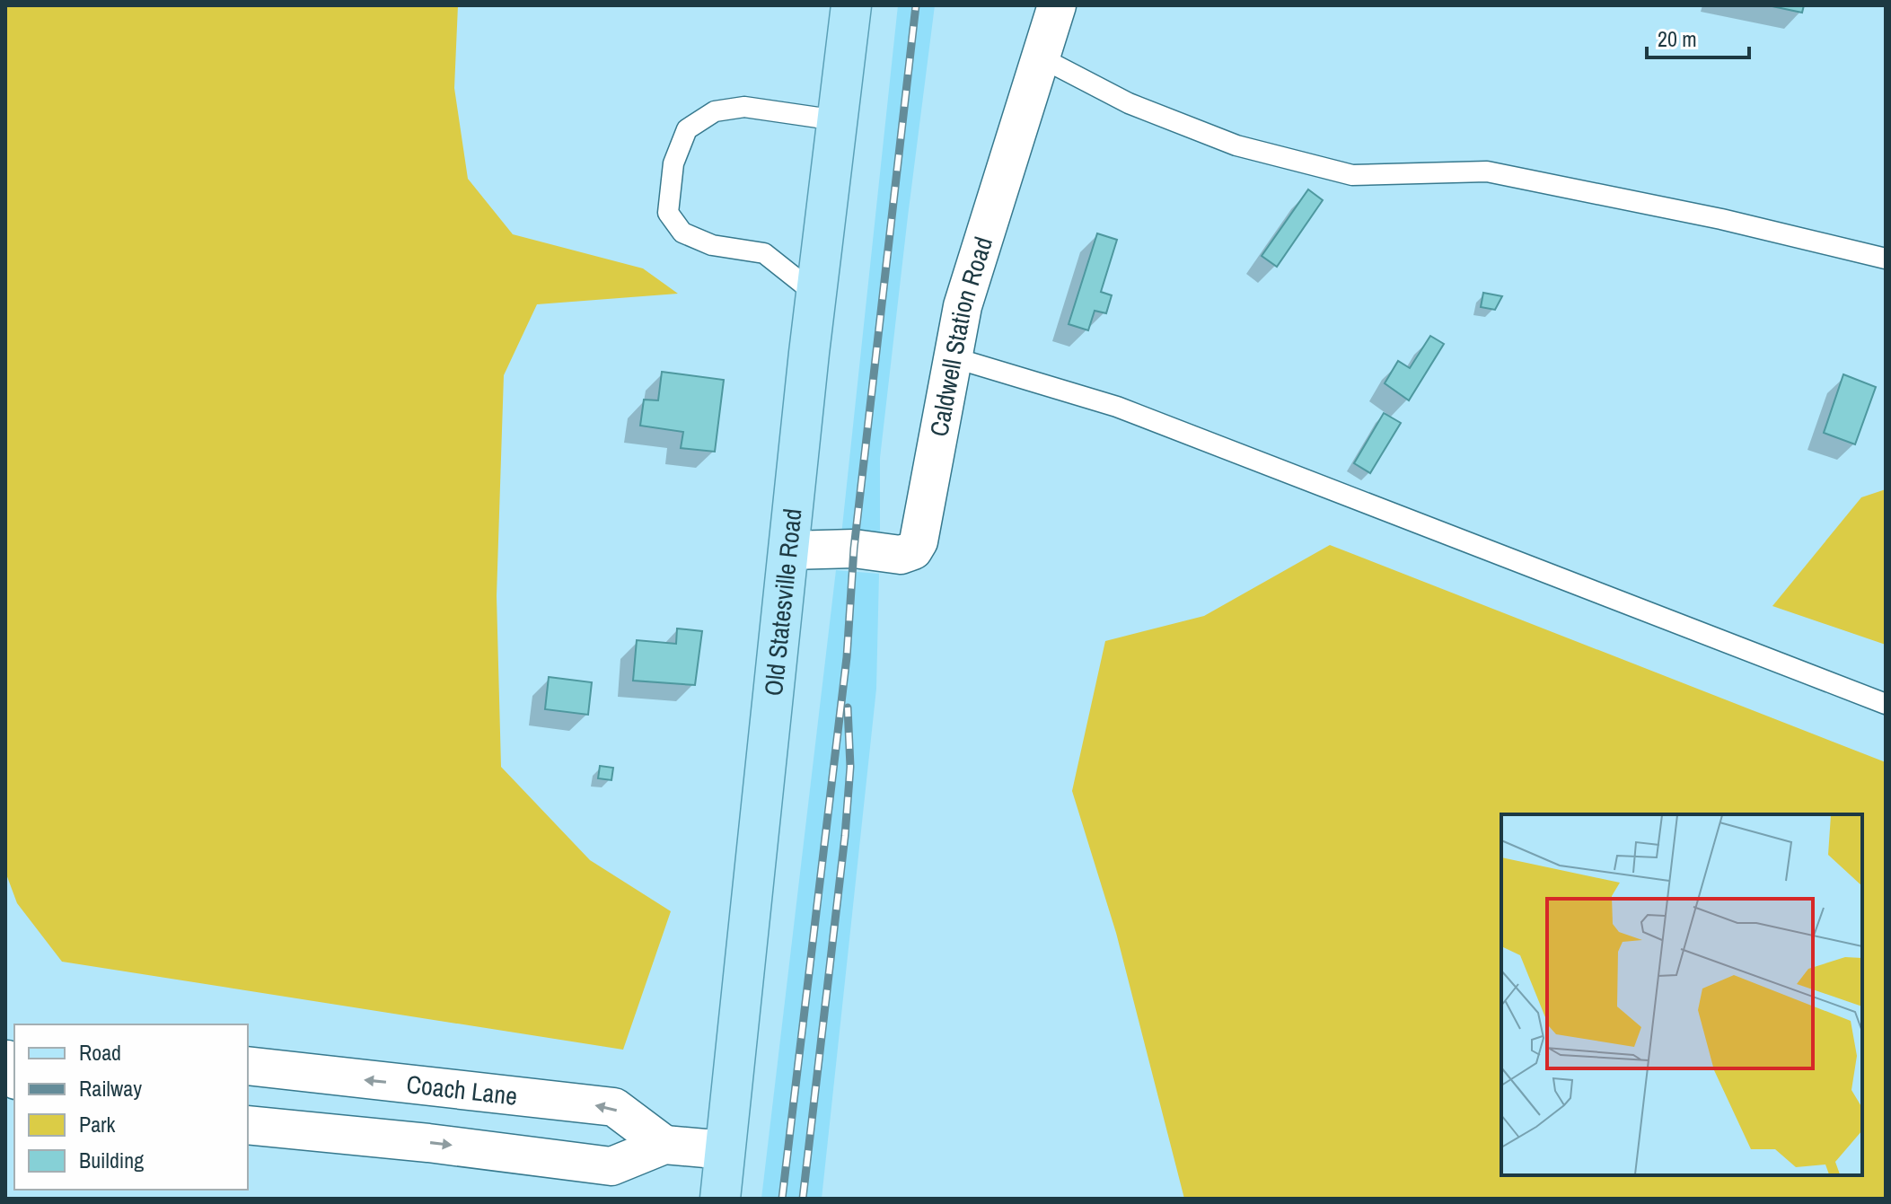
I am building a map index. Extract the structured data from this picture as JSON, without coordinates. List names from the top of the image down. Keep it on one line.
{"streets":{"main road":["Old Statesville Road"],"street":["Caldwell Station Road","Coach Lane"]},"crossings":[["Caldwell Station Road","Old Statesville Road"]],"legend":["Road","Railway","Park","Building"],"scale_bar":"20 m"}
